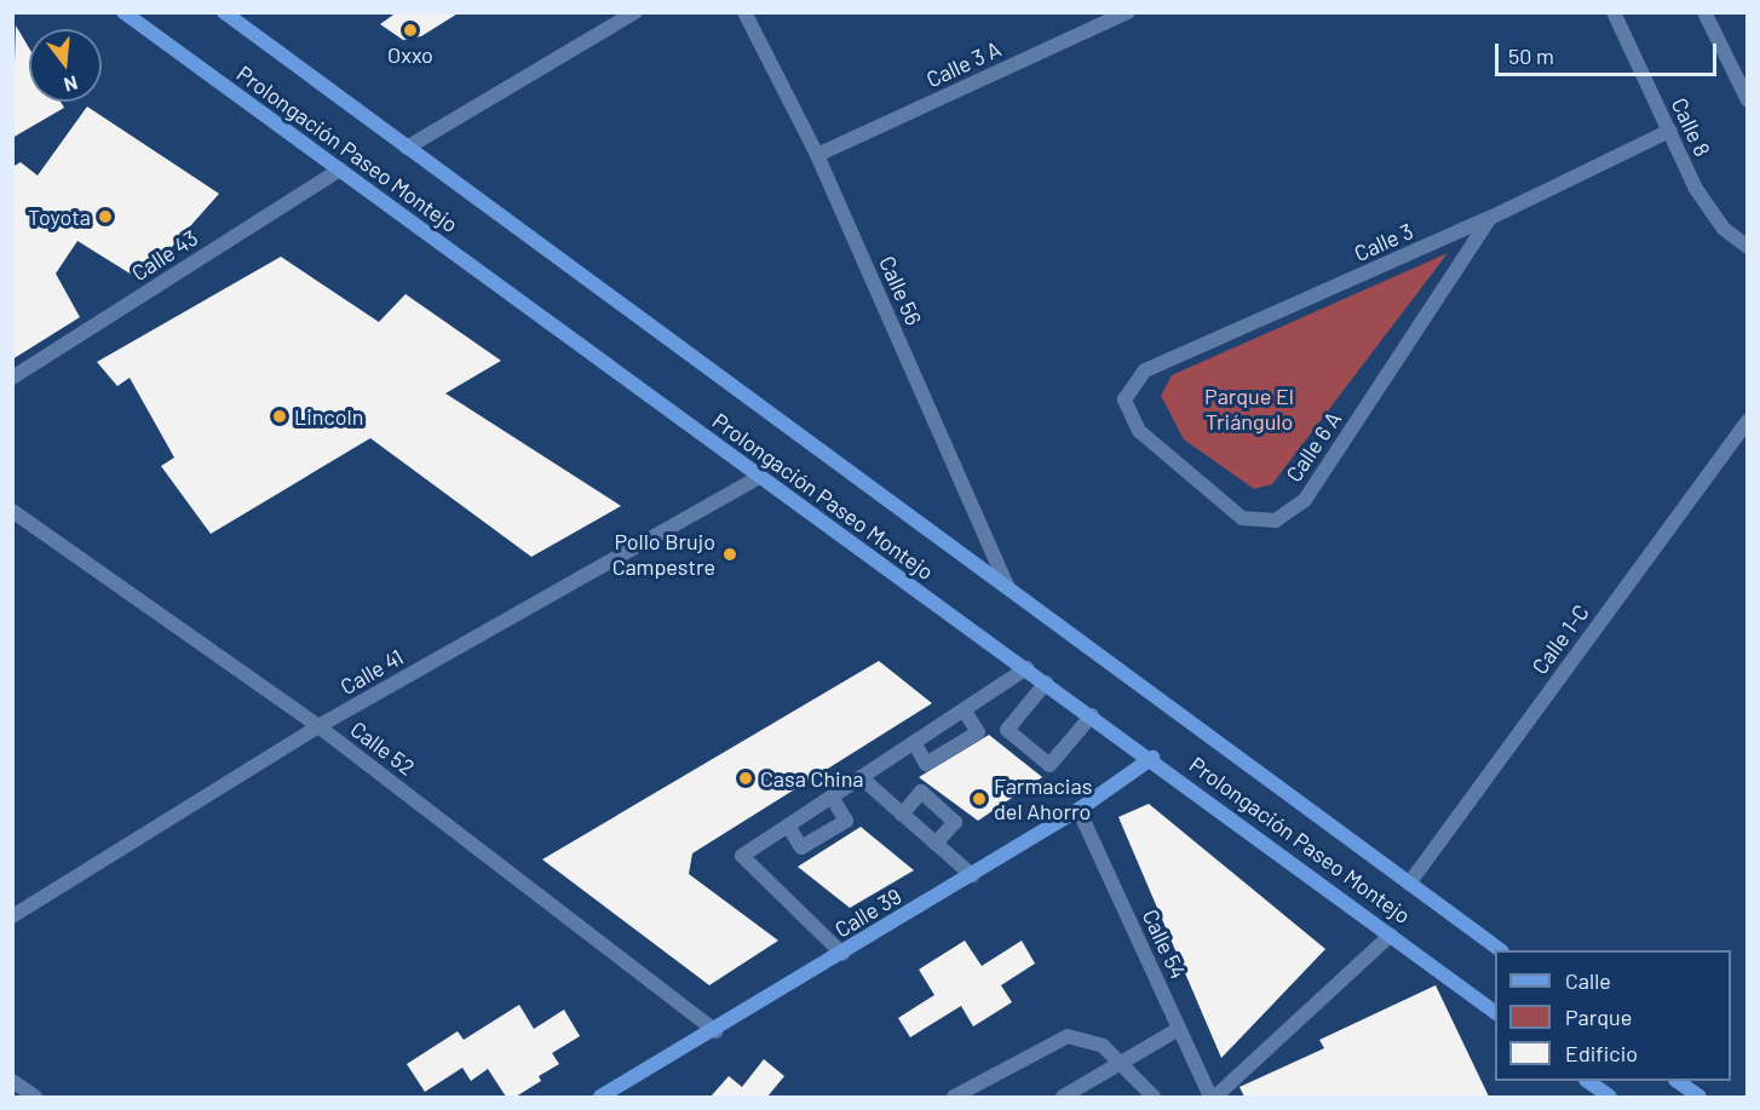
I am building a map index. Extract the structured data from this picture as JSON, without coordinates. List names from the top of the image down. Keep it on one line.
{"streets":{"main road":["Prolongación Paseo Montejo","Calle 39"],"street":["Calle 3 A","Calle 8","Calle 3","Calle 43","Calle 56","Calle 6 A","Calle 1-C","Calle 41","Calle 52","Calle 54"]},"crossings":[["Calle 3 A","Calle 56"],["Calle 8","Calle 3"],["Prolongación Paseo Montejo","Calle 43"],["Prolongación Paseo Montejo","Calle 56"],["Prolongación Paseo Montejo","Calle 1-C"],["Prolongación Paseo Montejo","Calle 41"],["Prolongación Paseo Montejo","Calle 39"],["Calle 3","Calle 6 A"],["Calle 41","Calle 52"],["Calle 52","Calle 39"],["Calle 39","Calle 54"]],"parks":["Parque El Triángulo"],"places":["Oxxo","Toyota","Lincoln","Pollo Brujo Campestre","Casa China","Farmacias del Ahorro"],"legend":["Calle","Parque","Edificio"],"scale_bar":"50 m","north":"bottom"}
